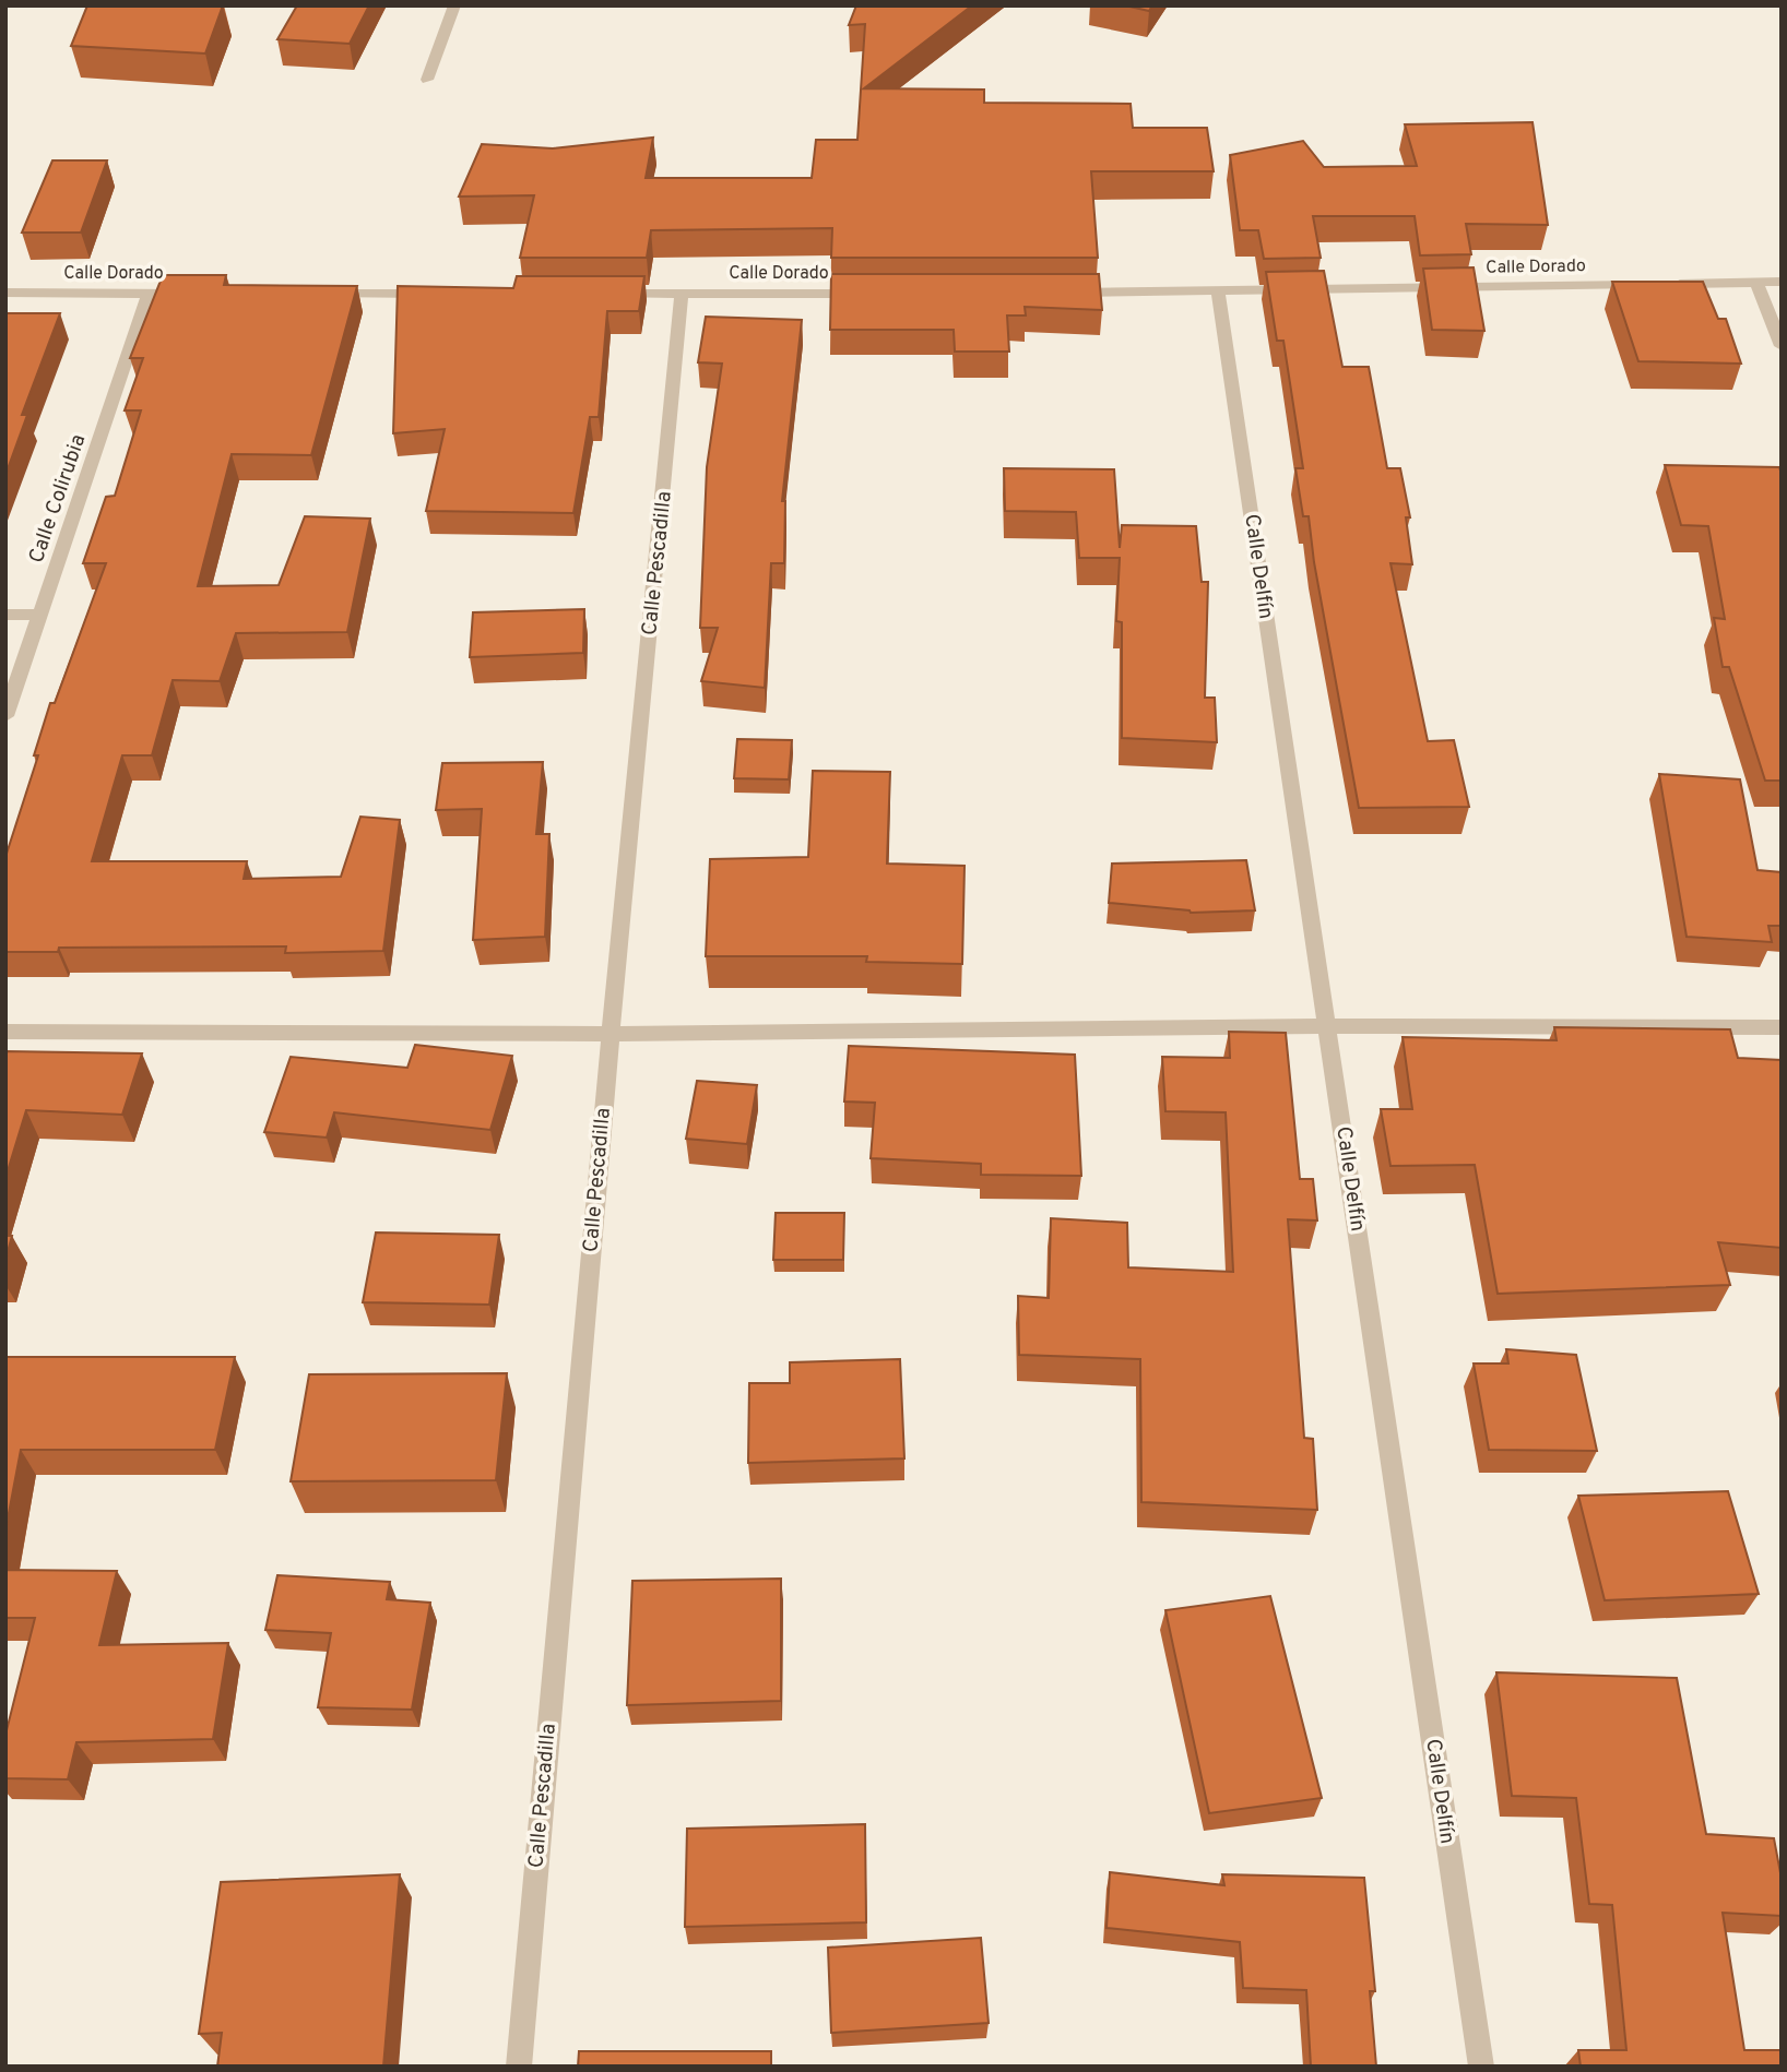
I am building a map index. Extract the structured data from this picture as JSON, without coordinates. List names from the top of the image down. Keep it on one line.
{"streets":{"street":["Calle Dorado","Calle Colirubia","Calle Pescadilla","Calle Delfín"]},"crossings":[["Calle Dorado","Calle Colirubia"],["Calle Dorado","Calle Pescadilla"],["Calle Dorado","Calle Delfín"]]}
